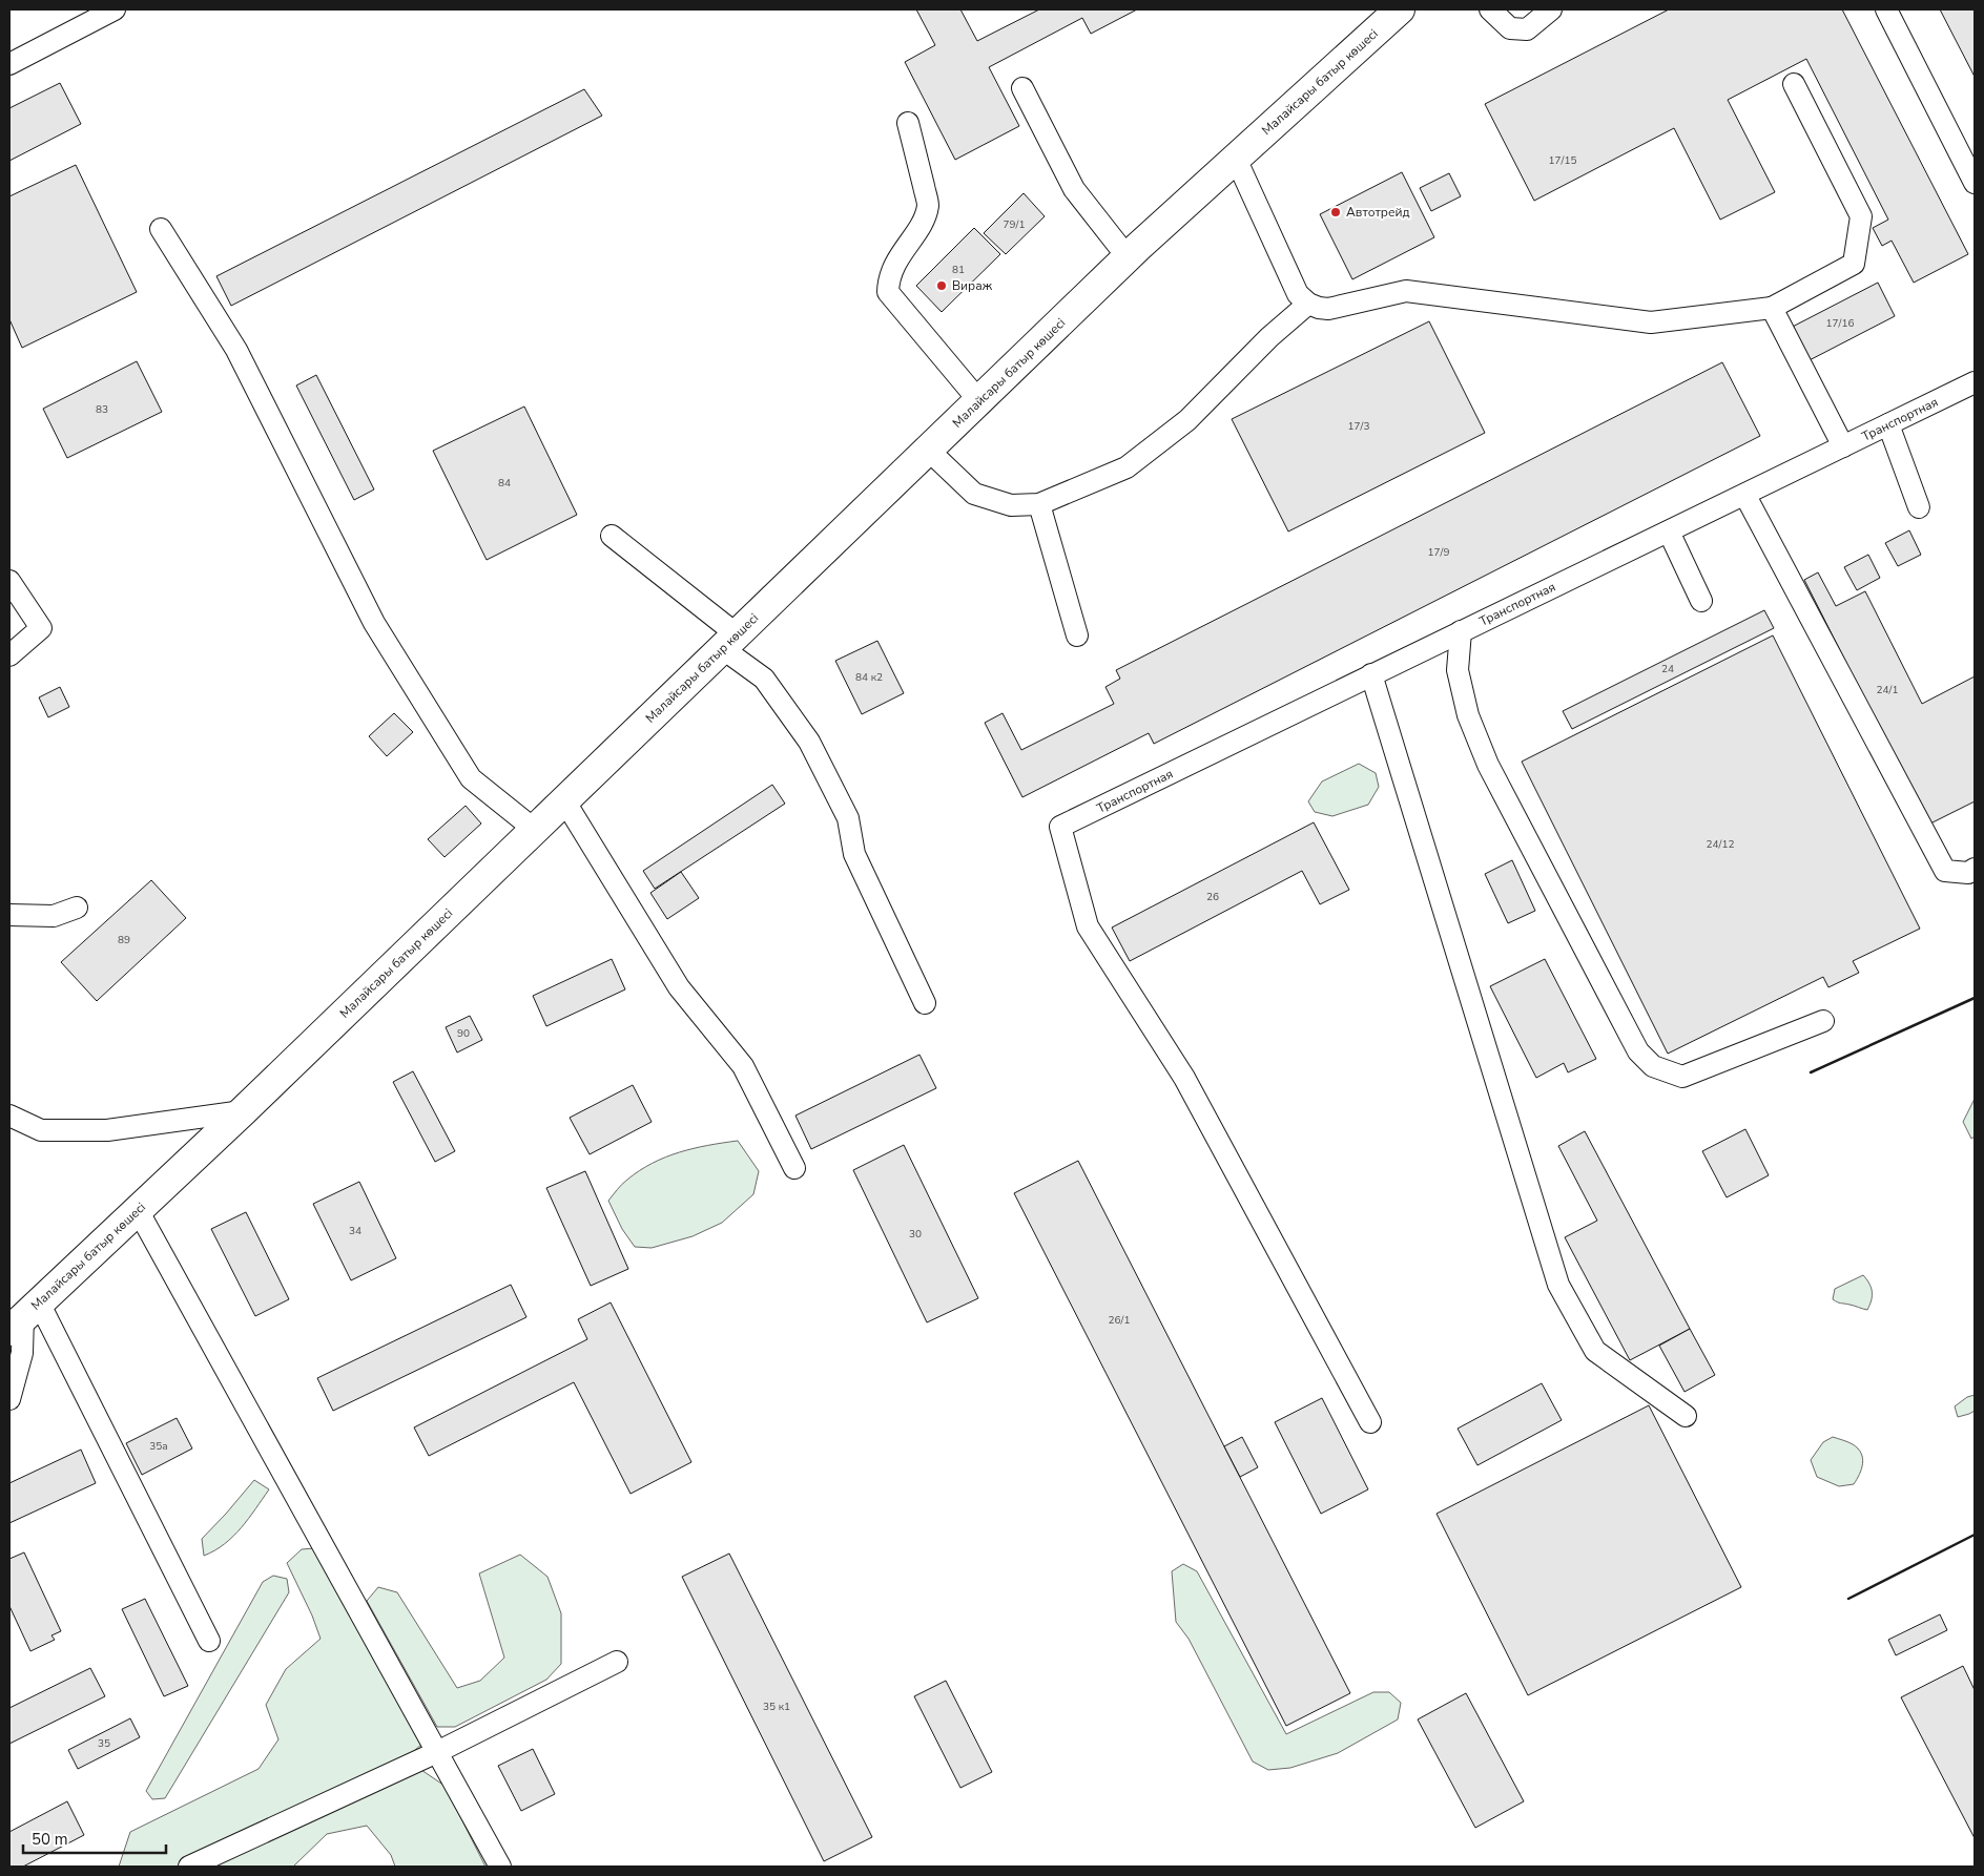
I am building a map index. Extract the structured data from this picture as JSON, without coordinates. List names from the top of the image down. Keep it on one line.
{"streets":{"highway":["Малайсары батыр көшесі"],"street":["Транспортная"]},"places":["Автотрейд","Вираж"],"house_numbers":["17/15","79/1","81","17/16","83","17/3","84","17/9","24","84 к2","24/1","24/12","26","89","90","34","30","26/1","35а","35 к1","35"],"scale_bar":"50 m"}
